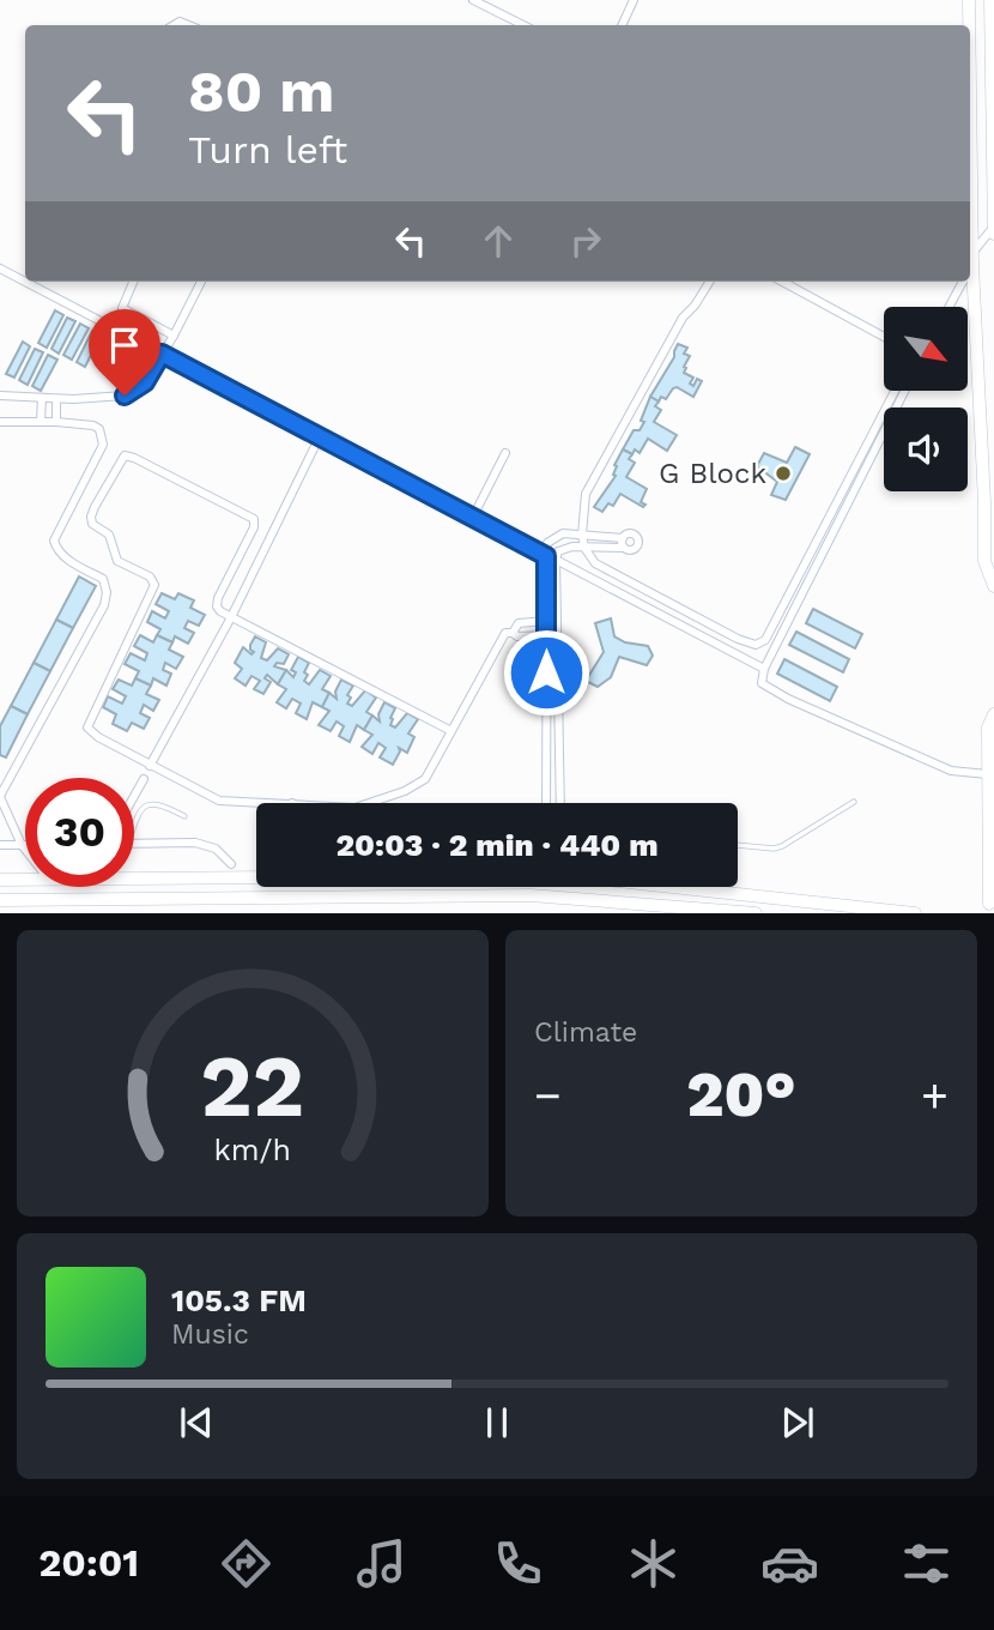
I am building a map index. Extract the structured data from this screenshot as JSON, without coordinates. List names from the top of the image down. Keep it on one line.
{"places":["G Block"],"north":"bottom right","page":{"turn":["80 m","Turn left"],"limit":"30","trip":"20:03 · 2 min · 440 m","tile":"Climate","heat":["−","20°","+"],"song":["105.3 FM","Music"],"tabs":"20:01","gauge":["22","km/h"]}}
